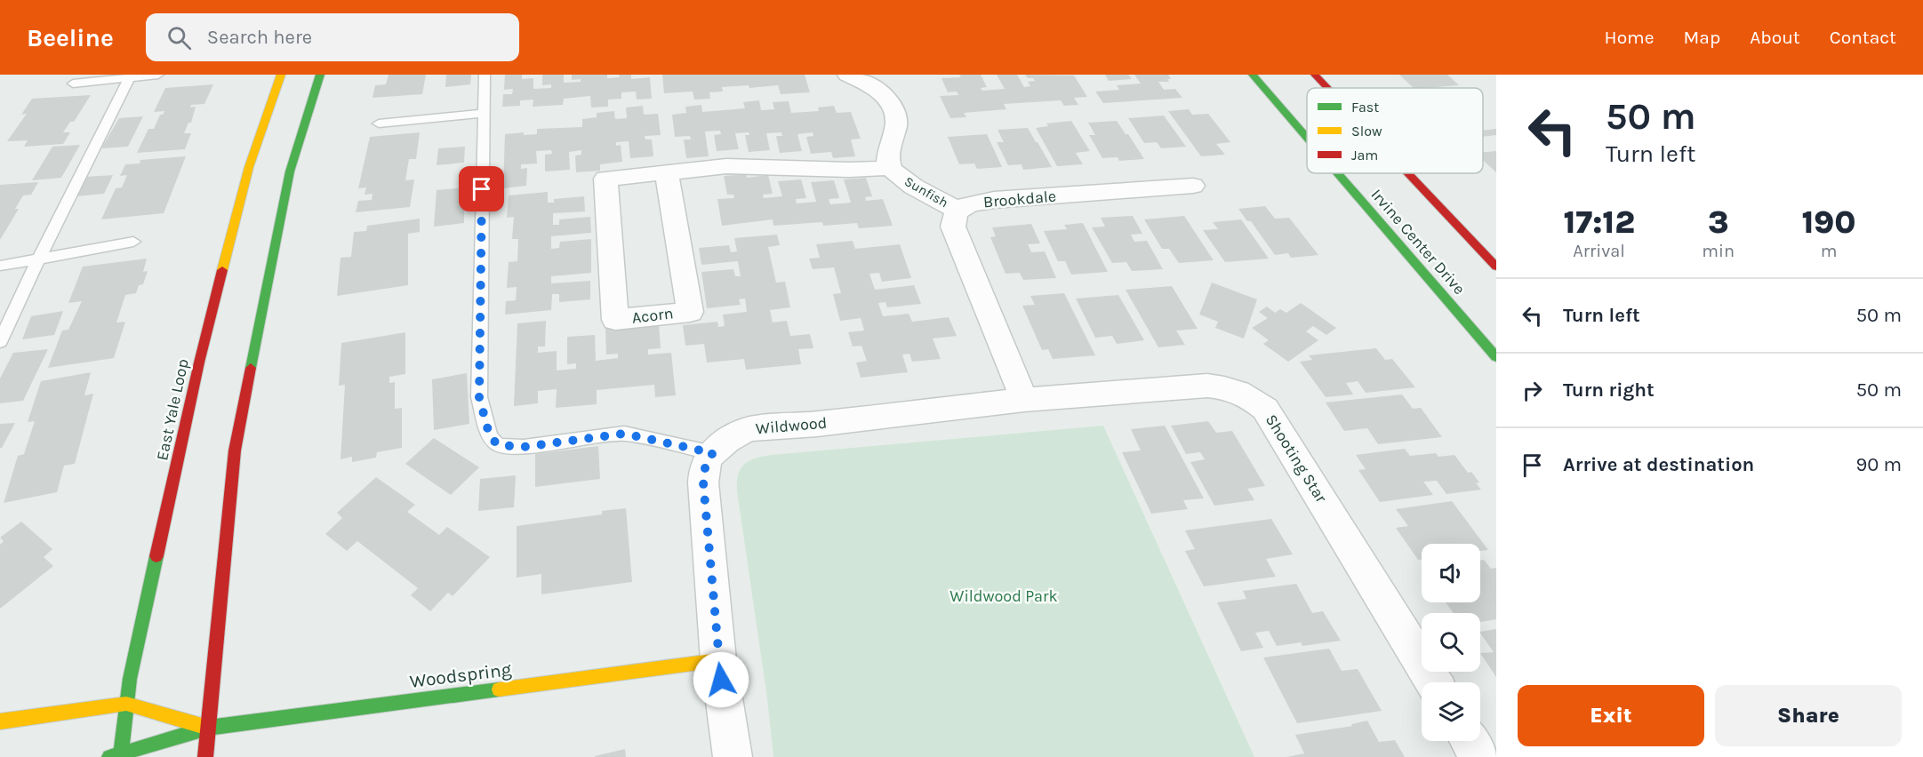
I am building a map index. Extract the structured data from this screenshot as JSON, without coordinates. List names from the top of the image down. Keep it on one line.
{"streets":{"main road":["Irvine Center Drive","East Yale Loop","Woodspring"],"street":["Sunfish","Brookdale","Acorn","Wildwood","Shooting Star"]},"crossings":[["Sunfish","Brookdale"],["Sunfish","Acorn"],["East Yale Loop","Woodspring"],["Wildwood","Shooting Star"],["Wildwood","Woodspring"]],"parks":["Wildwood Park"],"legend":["Fast","Slow","Jam"],"page":{"header":"Beeline","search":"Search here","nav":["Home","Map","About","Contact"],"turn":["50 m","Turn left"],"eta":["17:12","Arrival","3","min","190","m"],"list":[{"name":"Turn left","value":"50 m"},{"name":"Turn right","value":"50 m"},{"name":"Arrive at destination","value":"90 m"}],"buttons":["Exit","Share"]}}
